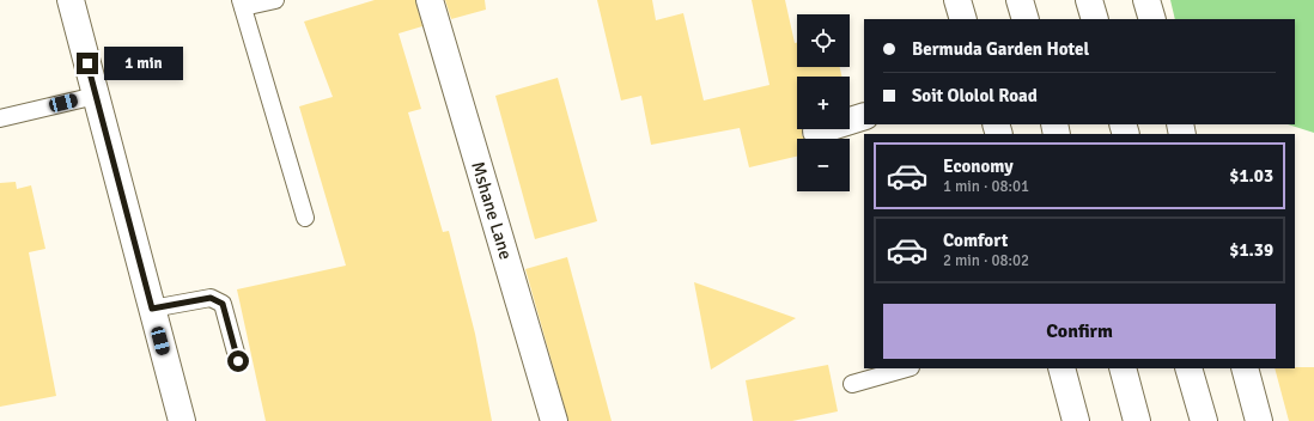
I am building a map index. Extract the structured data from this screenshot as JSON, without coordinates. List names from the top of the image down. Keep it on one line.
{"streets":{"street":["Mshane Lane"]},"page":{"map_buttons":["+","−"],"banner":["Bermuda Garden Hotel","Soit Ololol Road"],"bubble":"1 min","list":[{"name":"Economy","note":"1 min · 08:01","value":"$1.03"},{"name":"Comfort","note":"2 min · 08:02","value":"$1.39"}],"buttons":"Confirm"}}
